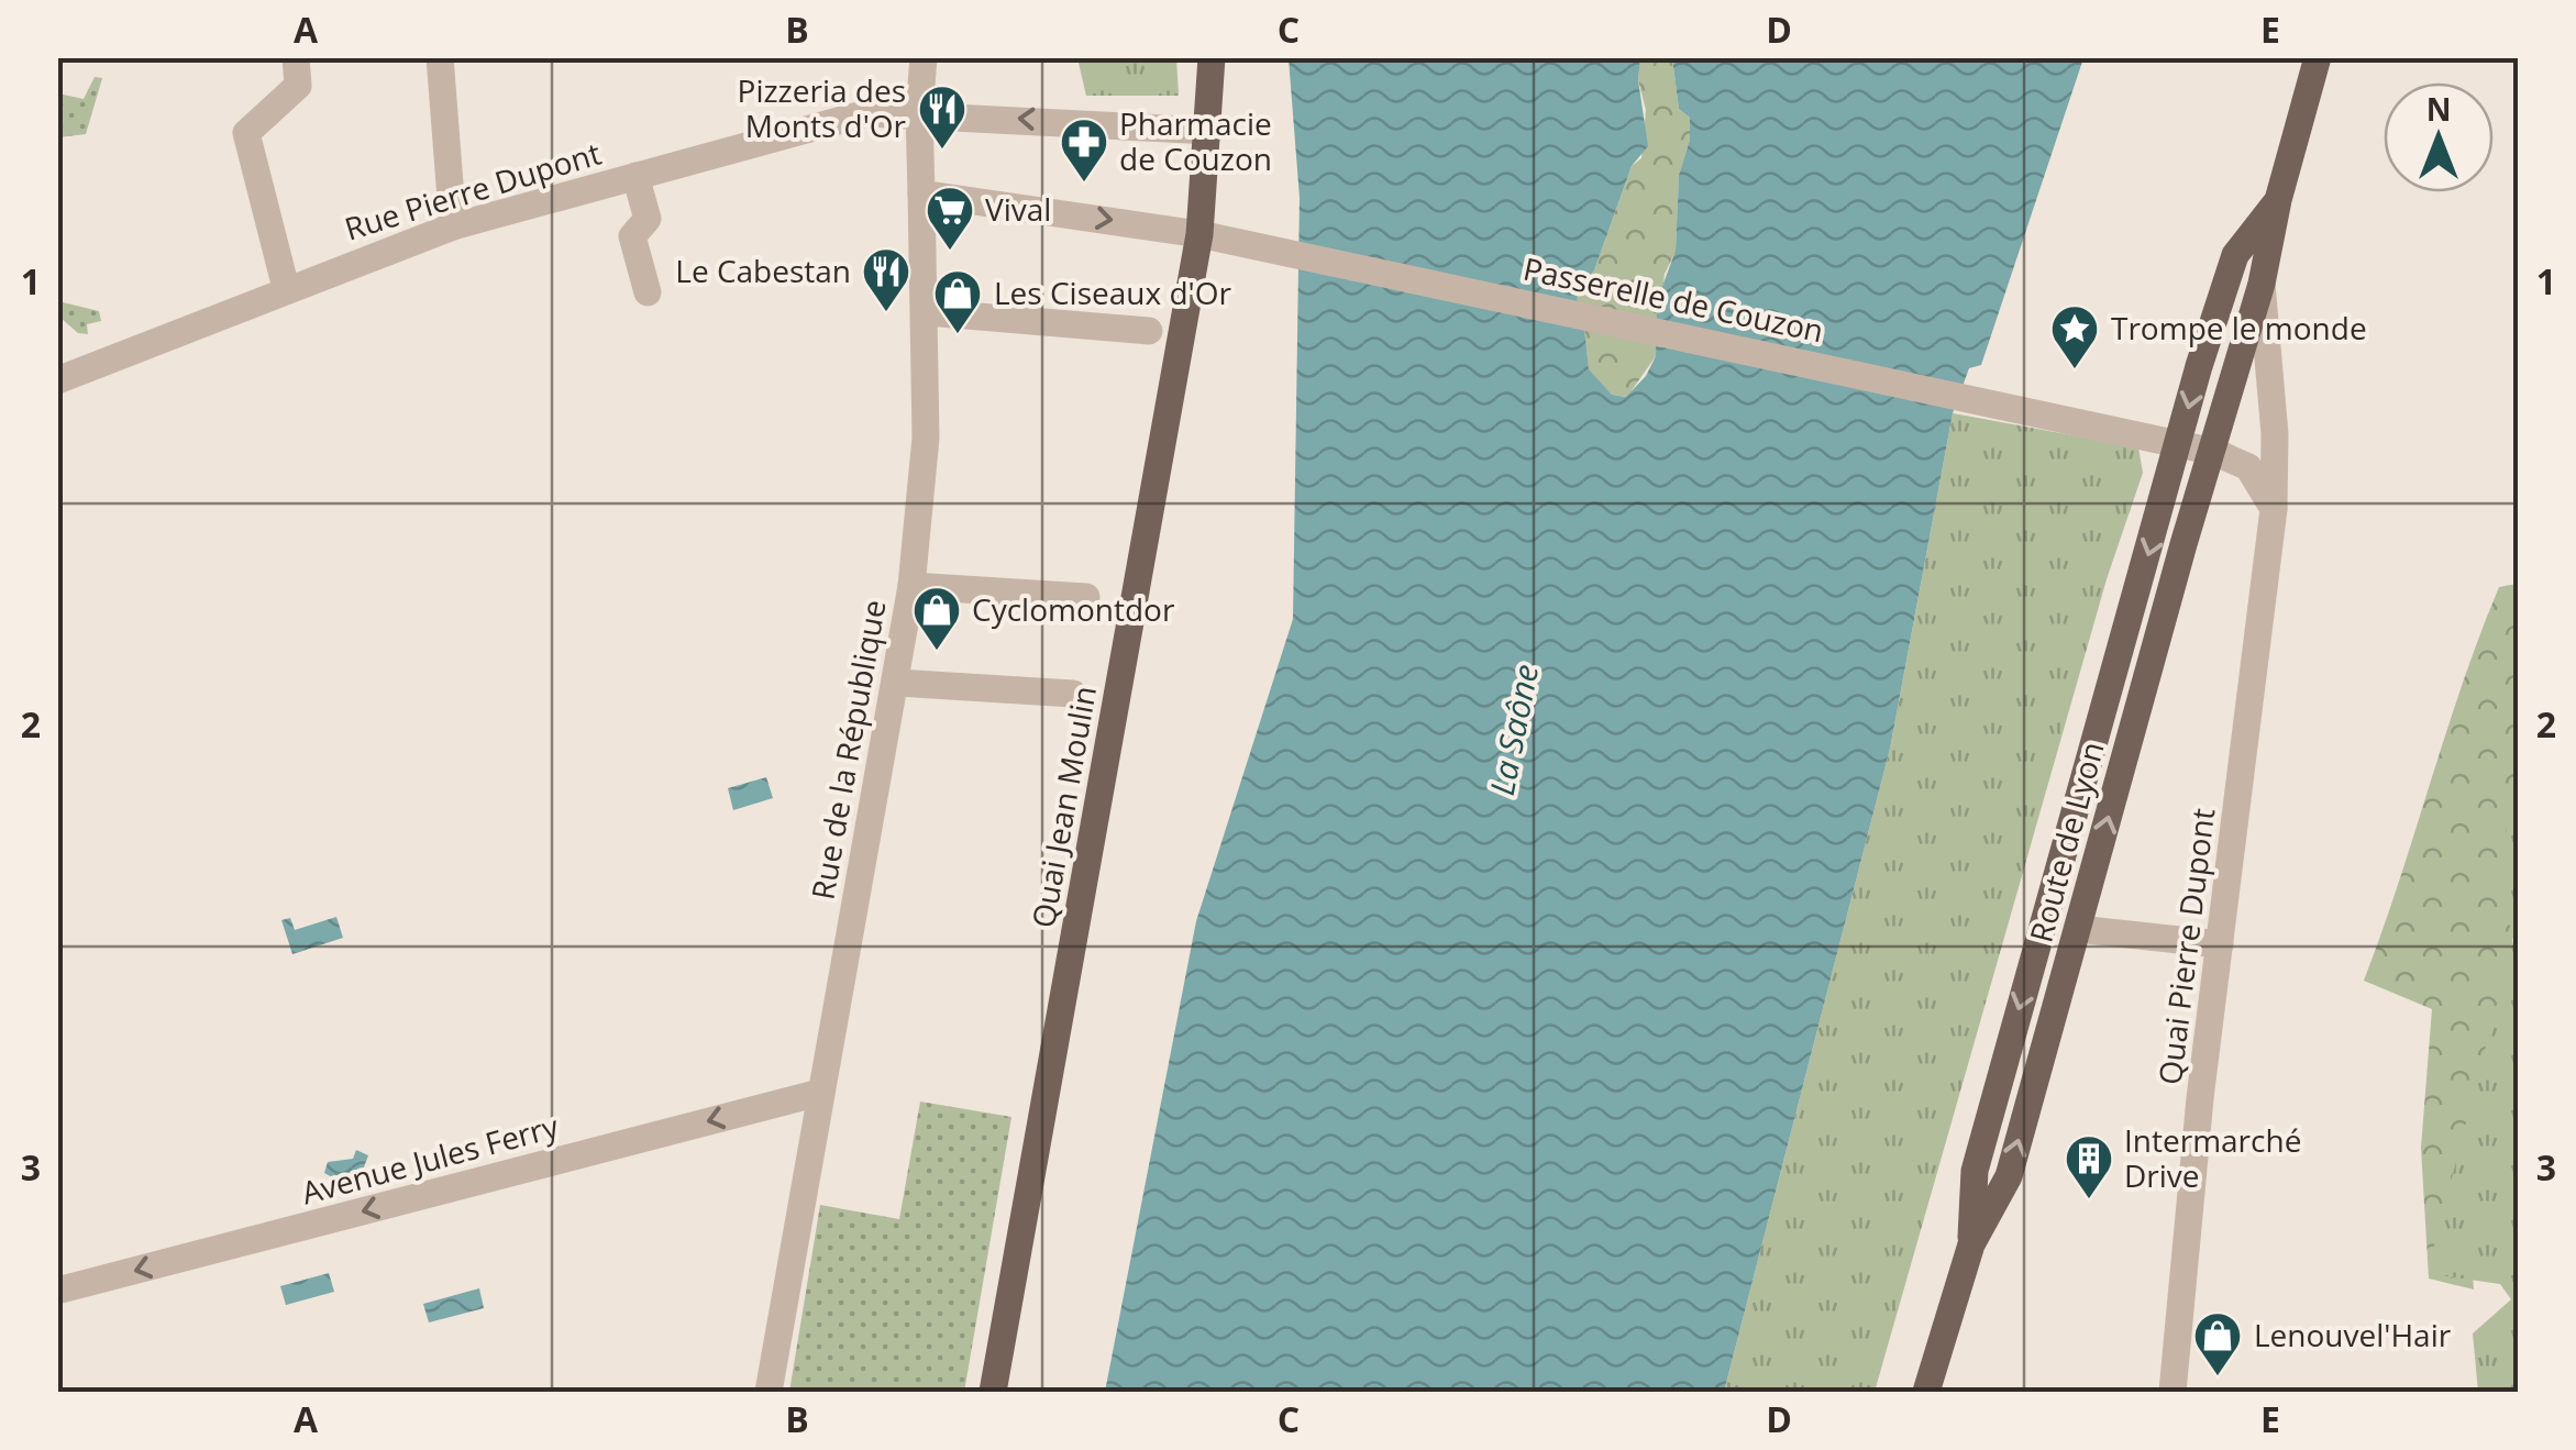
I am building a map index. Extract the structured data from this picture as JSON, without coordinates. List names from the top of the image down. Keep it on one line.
{"streets":{"main road":["Quai Jean Moulin","Route de Lyon","Quai Pierre Dupont"],"street":["Rue Pierre Dupont","Passerelle de Couzon","Rue de la République","Avenue Jules Ferry"]},"crossings":[["Rue Pierre Dupont","Rue de la République"],["Rue Pierre Dupont","Quai Jean Moulin"],["Passerelle de Couzon","Rue de la République"],["Passerelle de Couzon","Quai Jean Moulin"],["Passerelle de Couzon","Route de Lyon"],["Passerelle de Couzon","Quai Pierre Dupont"],["Rue de la République","Avenue Jules Ferry"],["Route de Lyon","Quai Pierre Dupont"]],"one_way":["Avenue Jules Ferry"],"water":["La Saône"],"places":{"restaurant":["Pizzeria des Monts d'Or","Le Cabestan"],"pharmacy":["Pharmacie de Couzon"],"supermarket":["Vival"],"shop":["Les Ciseaux d'Or","Cyclomontdor","Lenouvel'Hair"],"place":["Trompe le monde"],"building":["Intermarché Drive"]},"north":"top","grid":{"columns":["A","B","C","D","E"],"rows":["1","2","3"]}}
